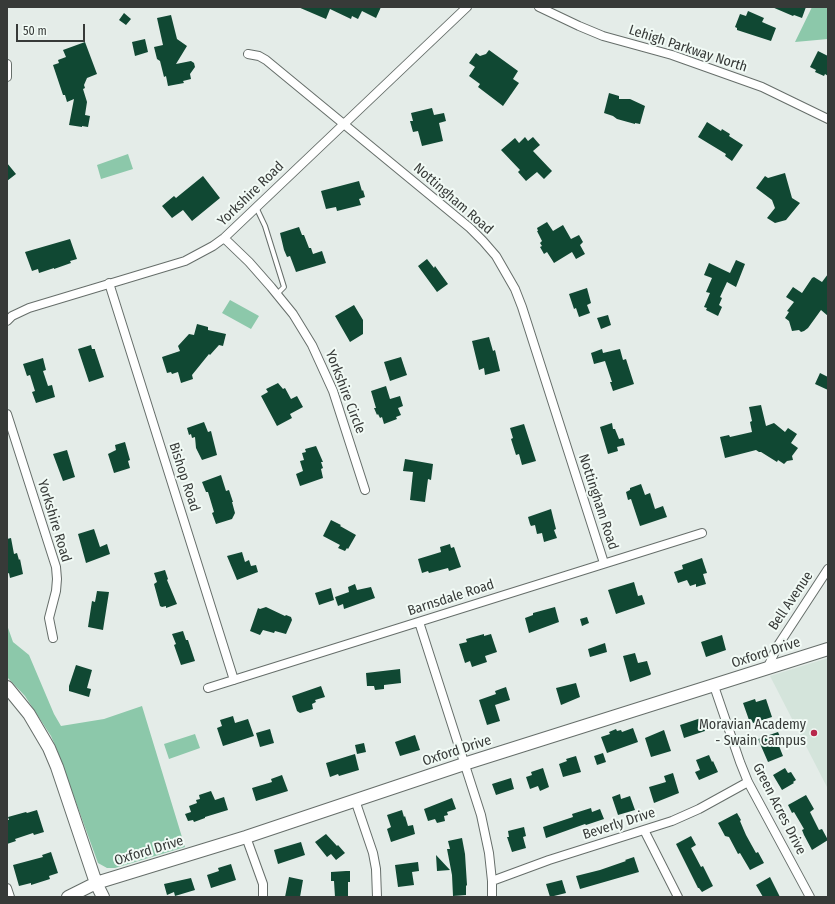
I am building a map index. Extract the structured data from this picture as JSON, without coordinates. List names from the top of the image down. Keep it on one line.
{"streets":{"main road":["Oxford Drive"],"street":["Lehigh Parkway North","Yorkshire Road","Nottingham Road","Yorkshire Circle","Bishop Road","Barnsdale Road","Bell Avenue","Green Acres Drive","Beverly Drive"]},"crossings":[["Yorkshire Road","Nottingham Road"],["Yorkshire Road","Yorkshire Circle"],["Yorkshire Road","Bishop Road"],["Nottingham Road","Barnsdale Road"],["Bishop Road","Barnsdale Road"],["Bell Avenue","Oxford Drive"],["Oxford Drive","Green Acres Drive"],["Green Acres Drive","Beverly Drive"]],"places":["Moravian Academy - Swain Campus"],"scale_bar":"50 m"}
